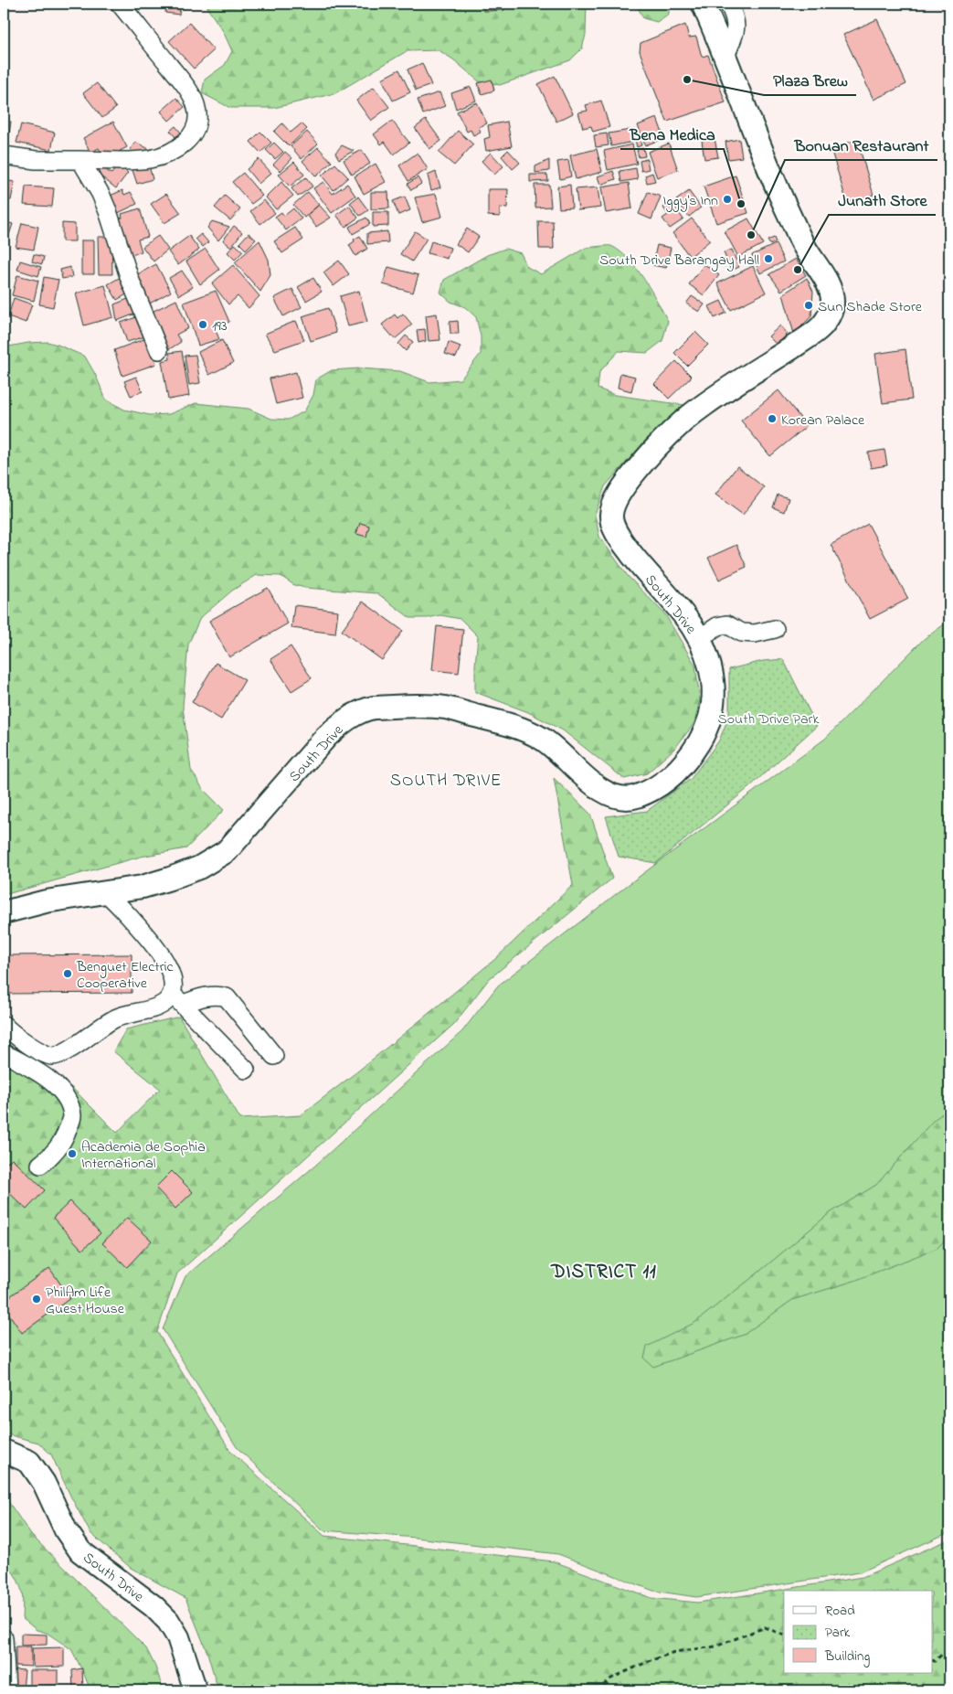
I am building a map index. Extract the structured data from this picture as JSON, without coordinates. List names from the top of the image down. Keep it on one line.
{"streets":{"main road":["South Drive"]},"districts":["SOUTH DRIVE","DISTRICT 11"],"parks":["South Drive Park"],"places":["Plaza Brew","Iggy's Inn","Bena Medica","Bonuan Restaurant","South Drive Barangay Hall","Junath Store","Sun Shade Store","193","Korean Palace","Benguet Electric Cooperative","Academia de Sophia International","PhilAm Life Guest House"],"legend":["Road","Park","Building"]}
